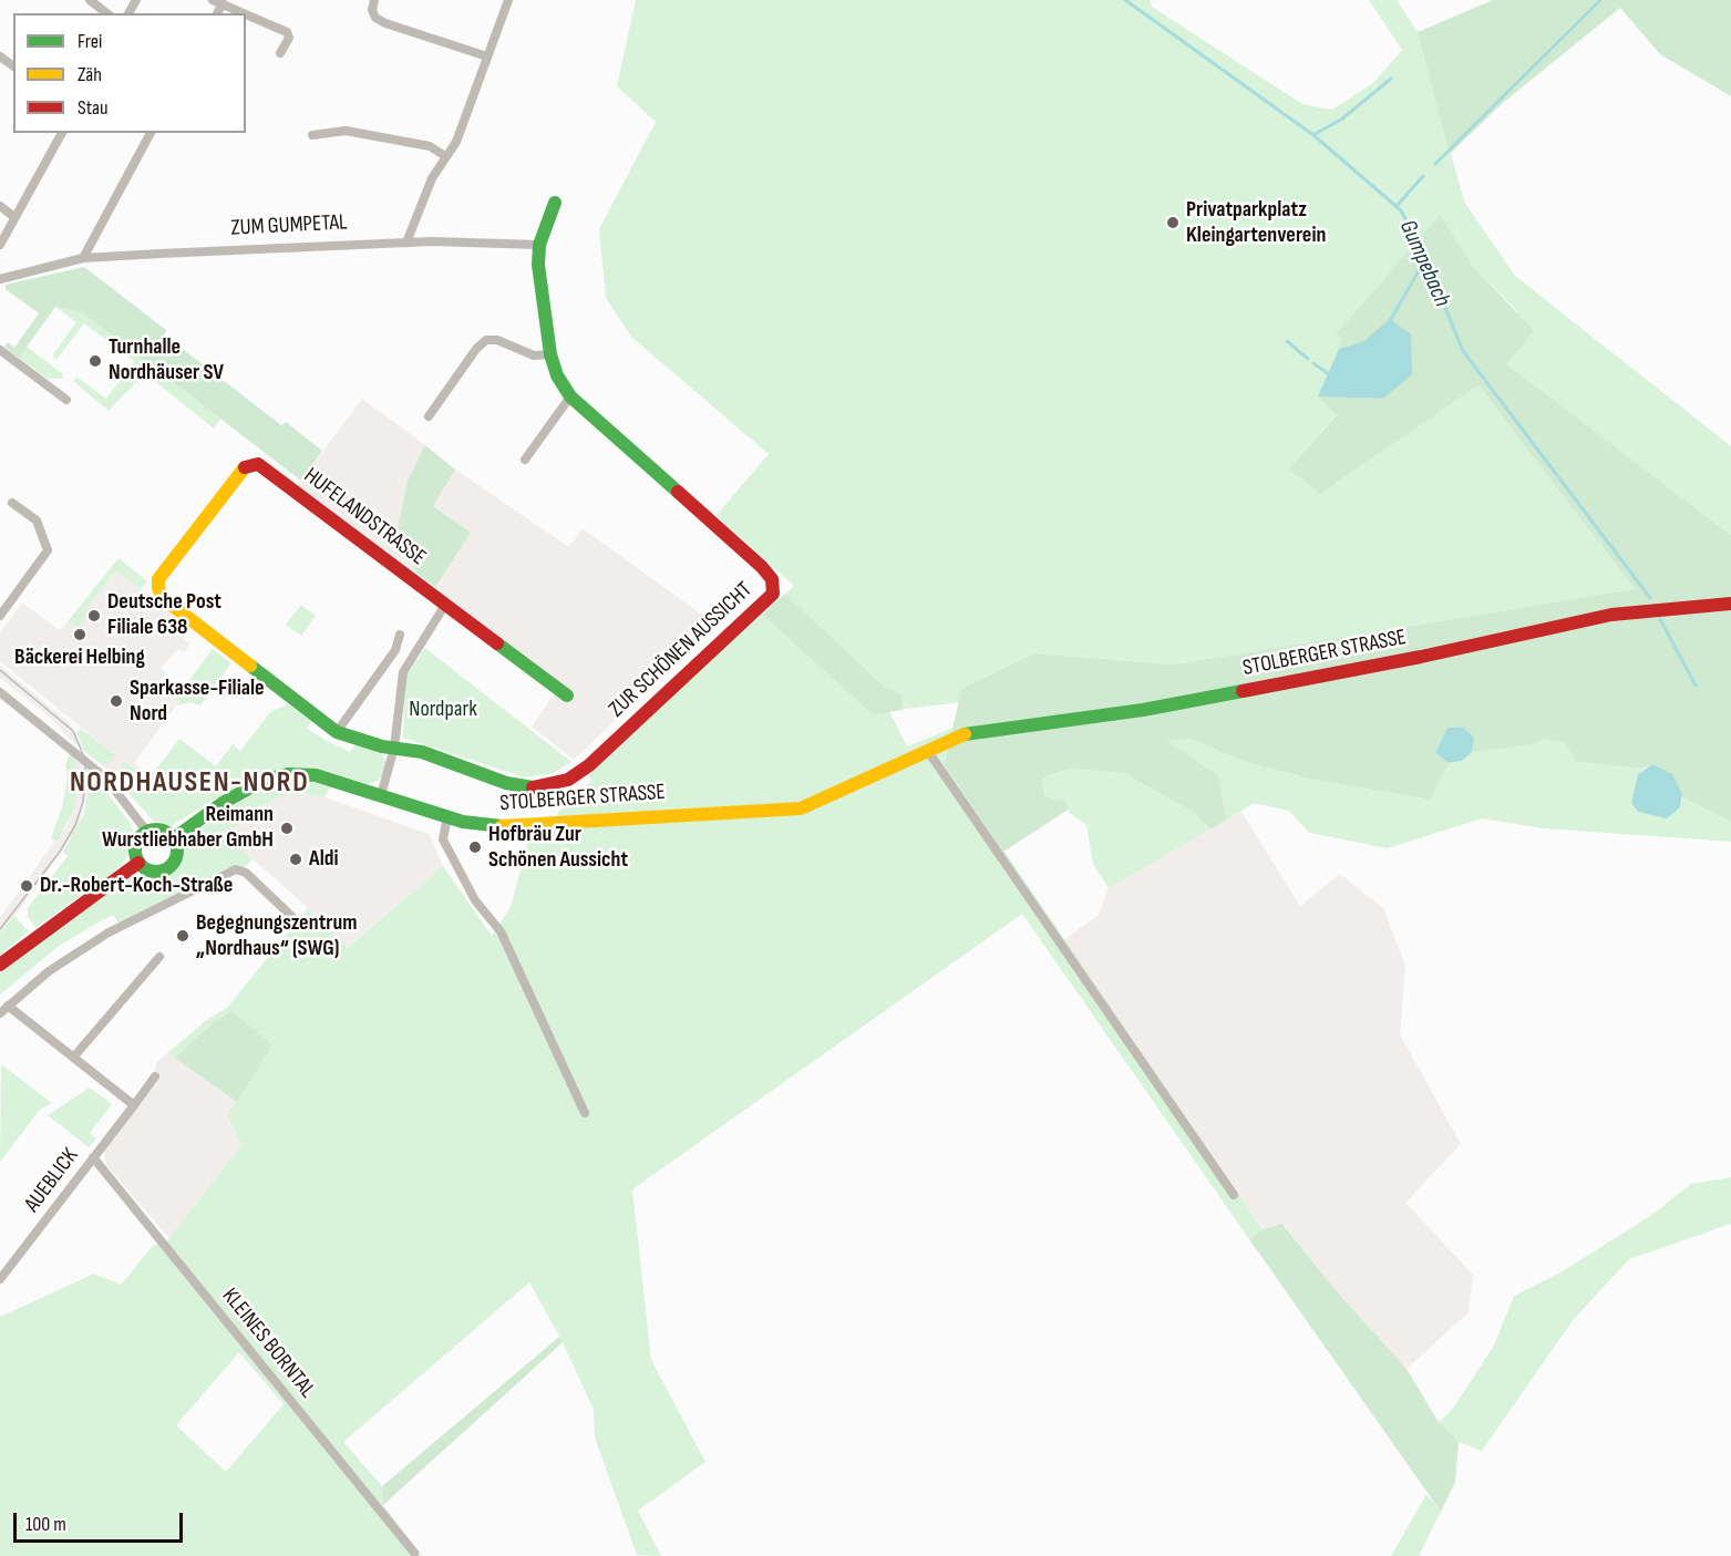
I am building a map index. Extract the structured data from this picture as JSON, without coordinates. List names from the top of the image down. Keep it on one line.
{"streets":{"main road":["HUFELANDSTRASSE","ZUR SCHÖNEN AUSSICHT","STOLBERGER STRASSE"],"street":["ZUM GUMPETAL","AUEBLICK","KLEINES BORNTAL"]},"crossings":[["ZUM GUMPETAL","ZUR SCHÖNEN AUSSICHT"],["AUEBLICK","KLEINES BORNTAL"]],"districts":["NORDHAUSEN-NORD"],"water":["Gumpebach"],"parks":["Nordpark"],"places":["Privatparkplatz Kleingartenverein","Turnhalle Nordhäuser SV","Deutsche Post Filiale 638","Bäckerei Helbing","Sparkasse-Filiale Nord","Reimann Wurstliebhaber GmbH","Hofbräu Zur Schönen Aussicht","Aldi","Dr.-Robert-Koch-Straße","Begegnungszentrum „Nordhaus“ (SWG)"],"legend":["Frei","Zäh","Stau"],"scale_bar":"100 m"}
